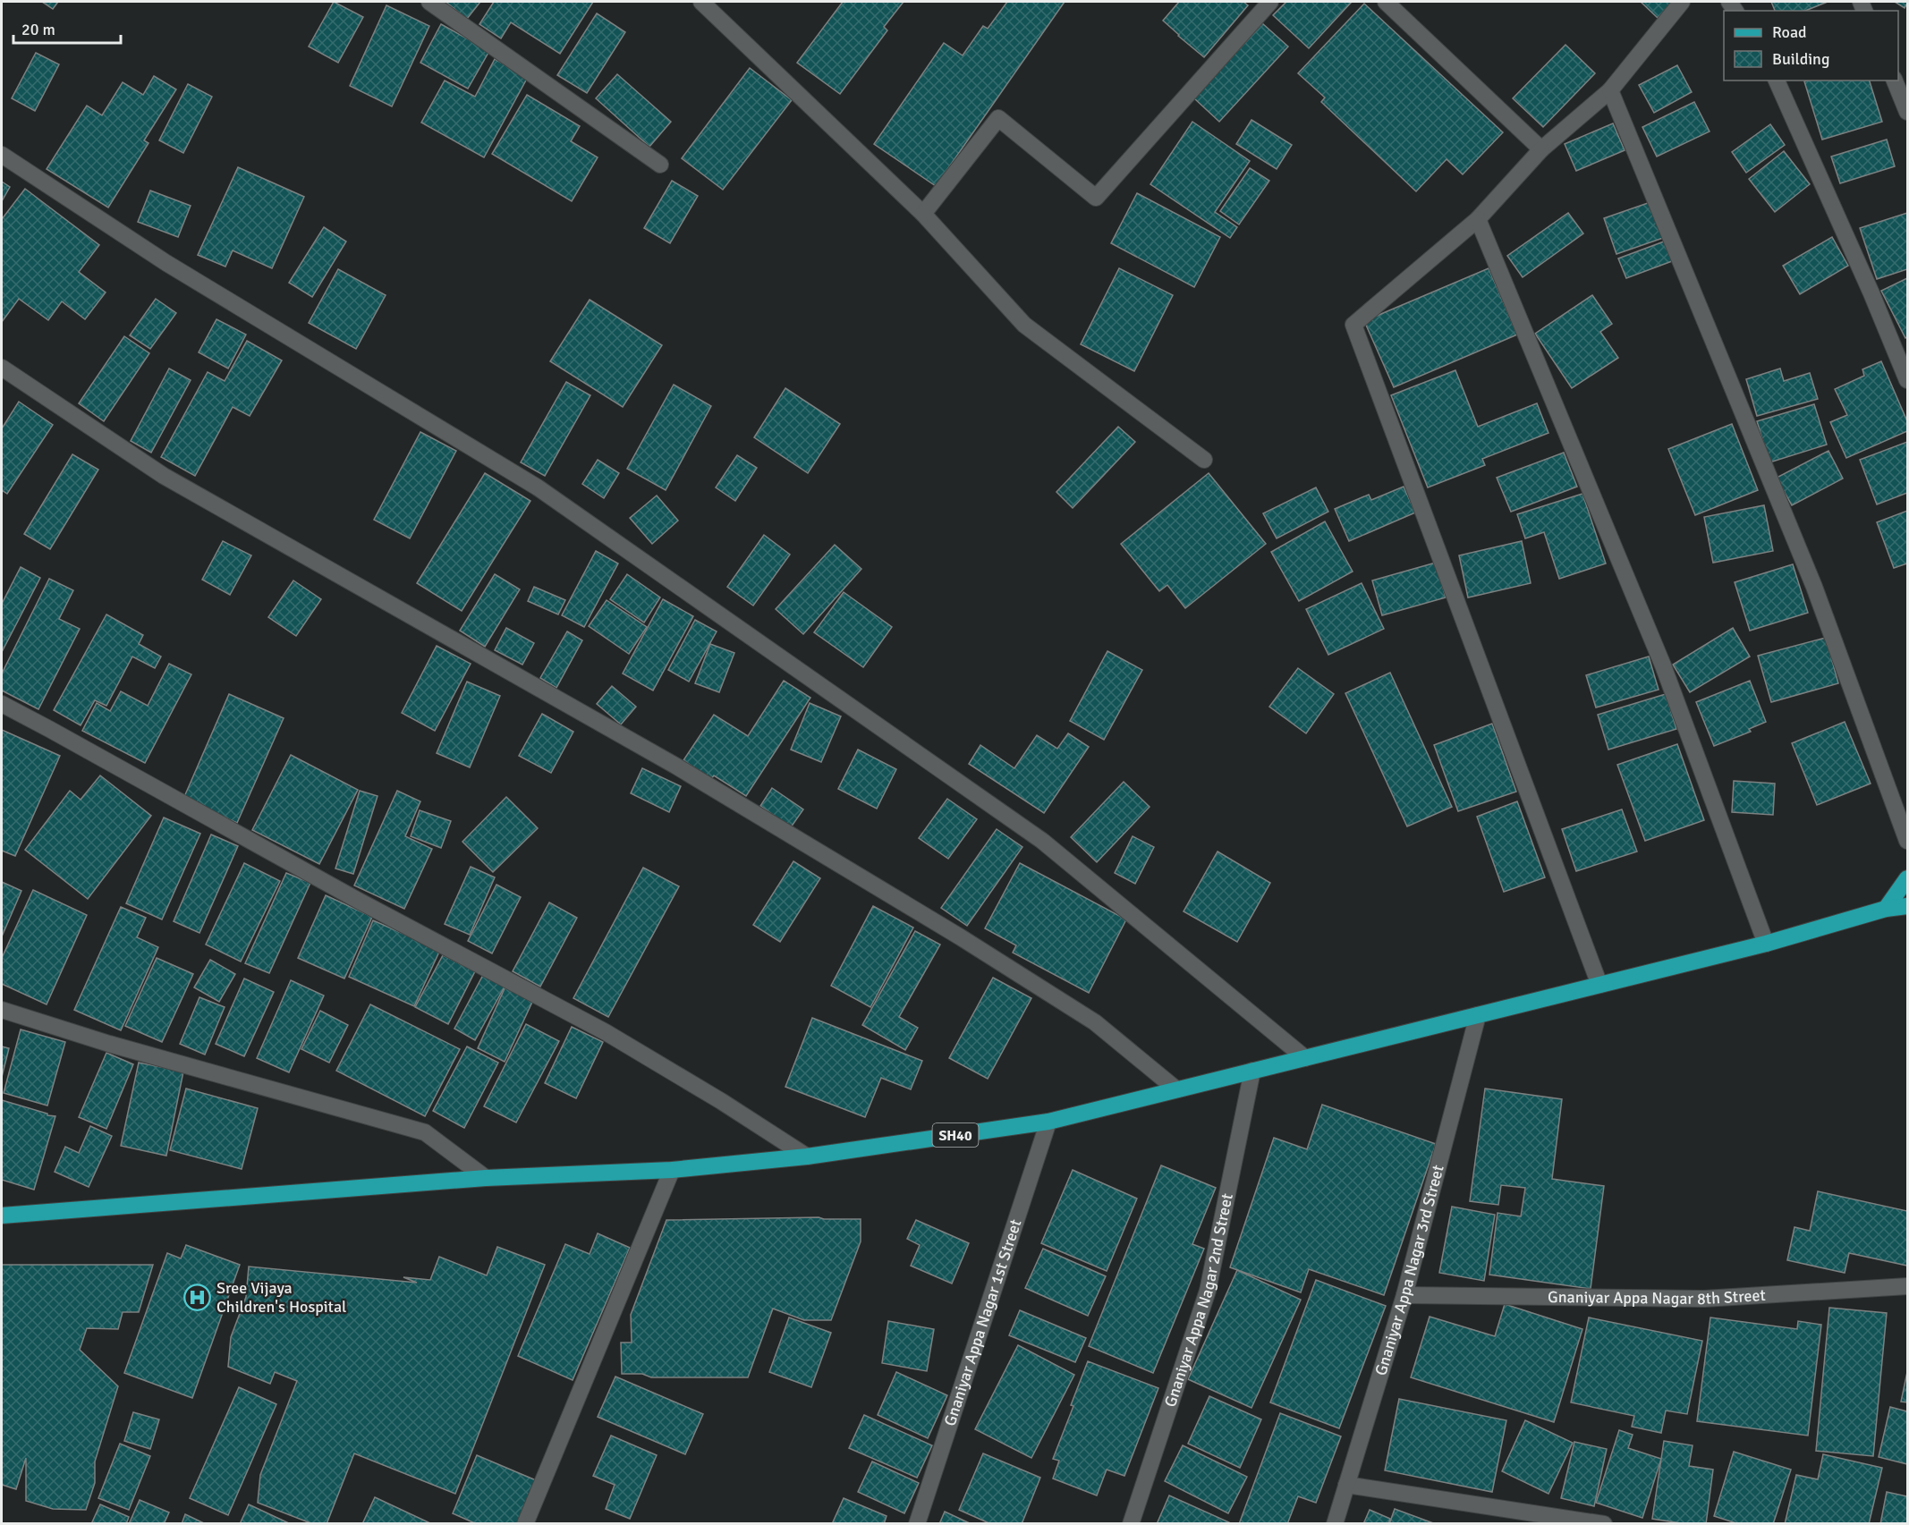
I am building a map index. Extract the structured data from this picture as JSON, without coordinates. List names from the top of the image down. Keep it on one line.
{"streets":{"main road":["SH40"],"street":["Gnaniyar Appa Nagar 3rd Street","Gnaniyar Appa Nagar 8th Street","Gnaniyar Appa Nagar 2nd Street","Gnaniyar Appa Nagar 1st Street"]},"crossings":[["SH40","Gnaniyar Appa Nagar 3rd Street"],["SH40","Gnaniyar Appa Nagar 2nd Street"],["SH40","Gnaniyar Appa Nagar 1st Street"],["Gnaniyar Appa Nagar 3rd Street","Gnaniyar Appa Nagar 8th Street"]],"places":{"hospital":["Sree Vijaya Children's Hospital"]},"legend":["Road","Building"],"scale_bar":"20 m"}
